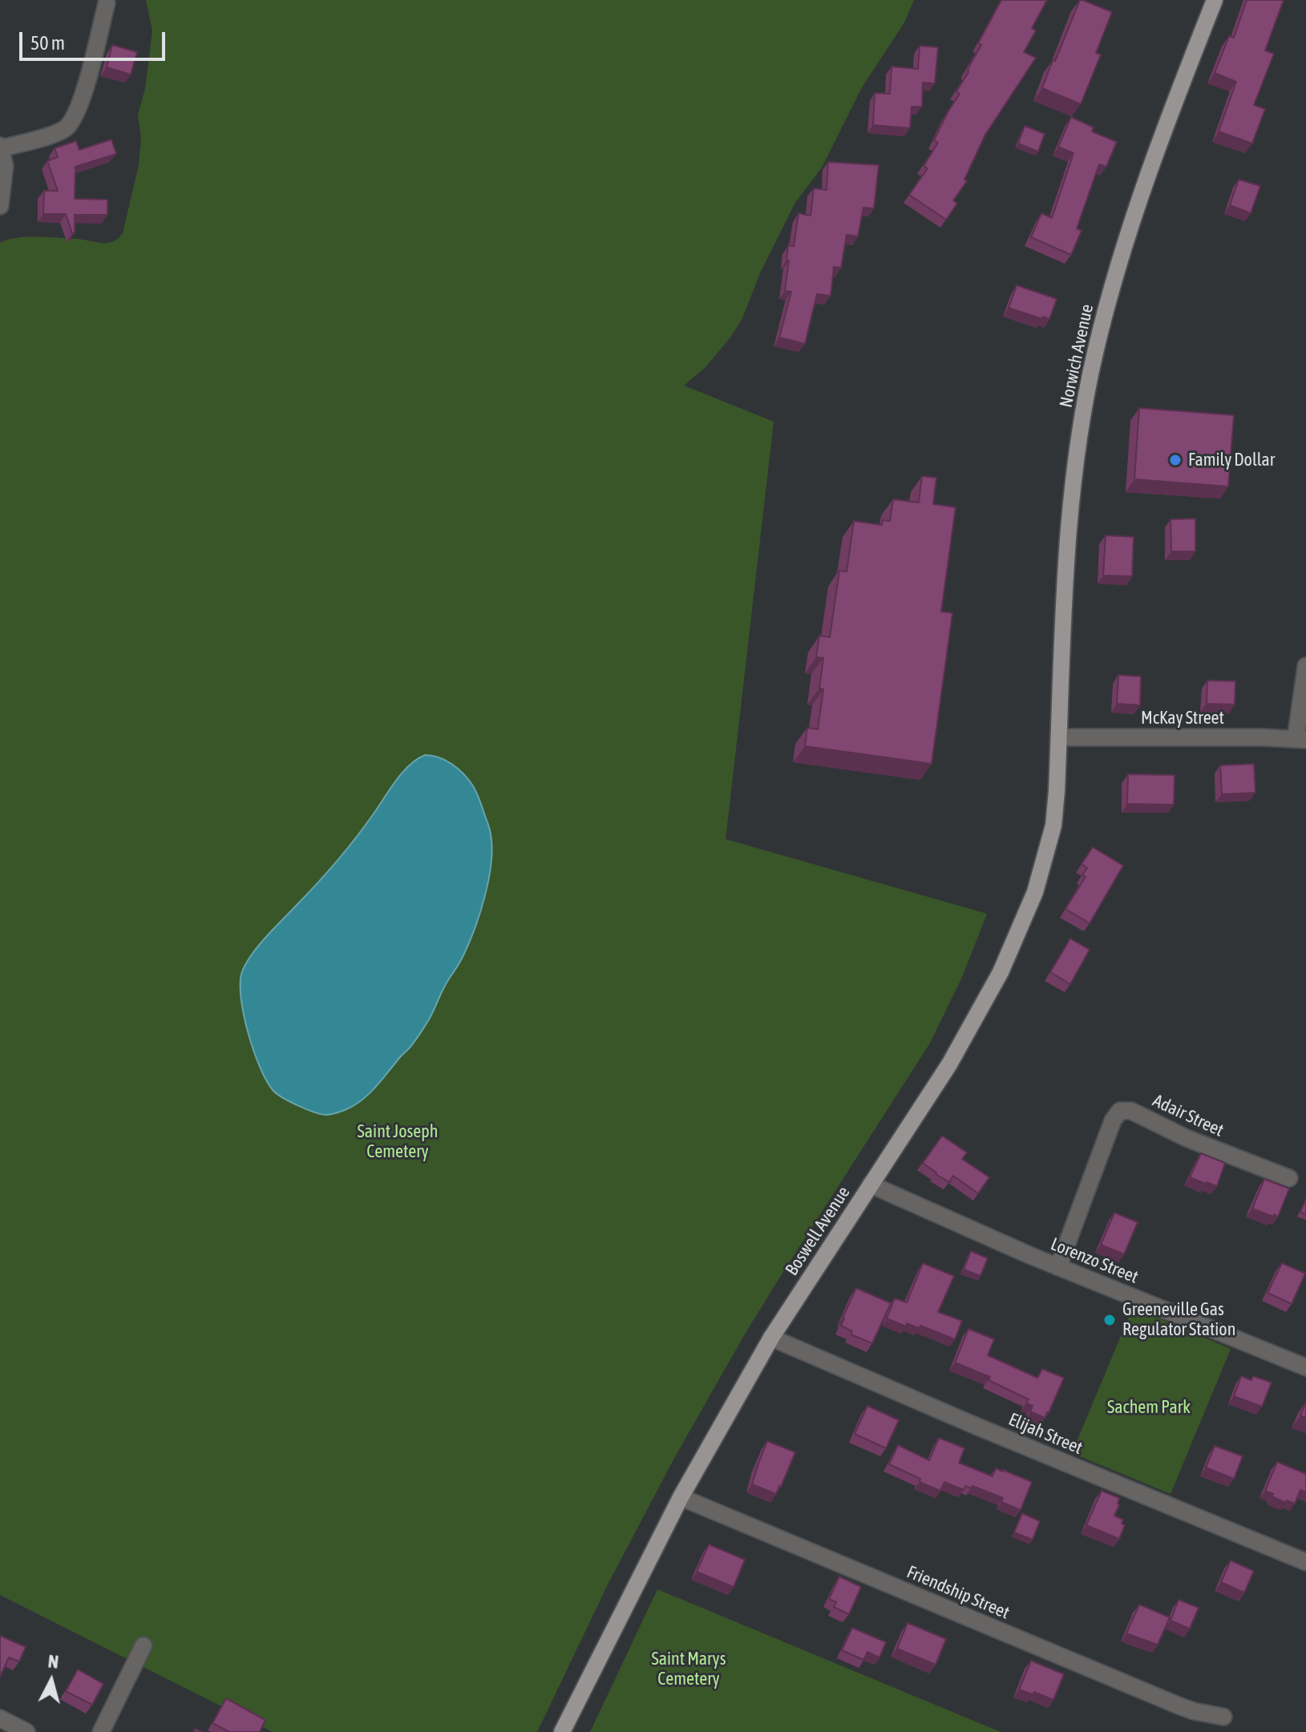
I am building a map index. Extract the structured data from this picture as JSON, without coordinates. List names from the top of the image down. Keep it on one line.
{"streets":{"main road":["Norwich Avenue","Boswell Avenue"],"street":["McKay Street","Adair Street","Lorenzo Street","Elijah Street","Friendship Street"]},"crossings":[["Norwich Avenue","McKay Street"],["Norwich Avenue","Boswell Avenue"],["McKay Street","Boswell Avenue"],["Adair Street","Lorenzo Street"],["Boswell Avenue","Lorenzo Street"],["Boswell Avenue","Elijah Street"],["Boswell Avenue","Friendship Street"]],"parks":["Saint Joseph Cemetery","Sachem Park","Saint Marys Cemetery"],"places":["Family Dollar","Greeneville Gas Regulator Station"],"scale_bar":"50 m","north":"top"}
